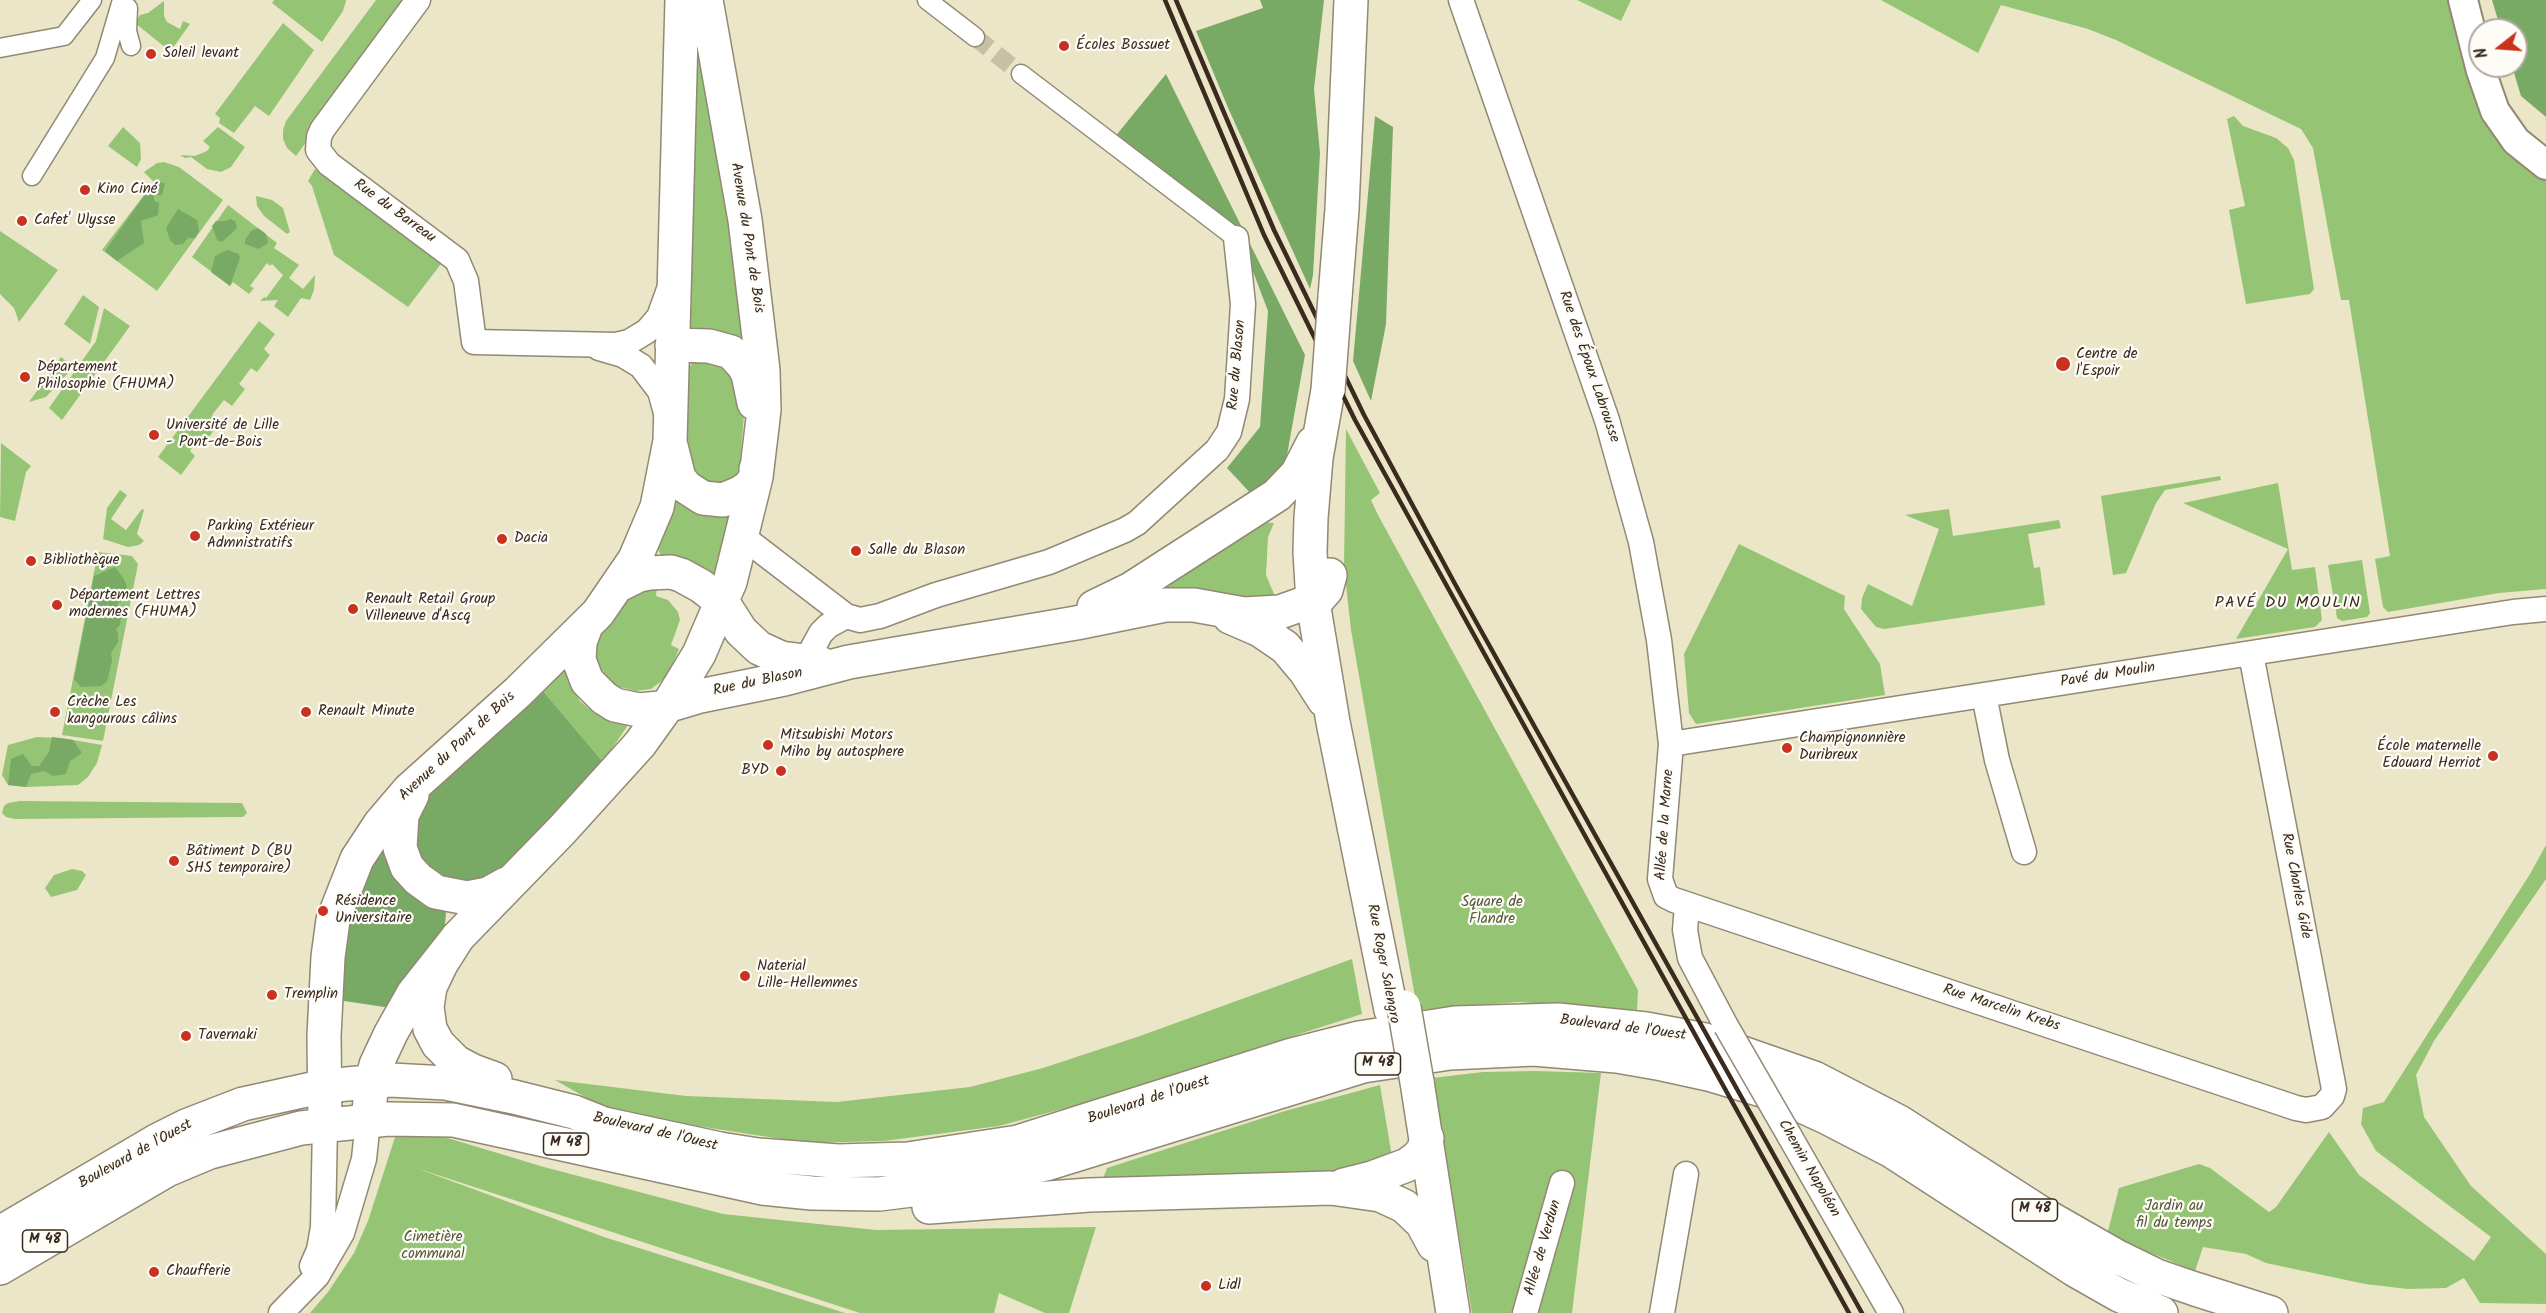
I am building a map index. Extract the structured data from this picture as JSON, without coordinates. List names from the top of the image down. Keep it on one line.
{"streets":{"main road":["Avenue du Pont de Bois","Rue du Blason","Rue Roger Salengro","Boulevard de l'Ouest","M 48"],"street":["Rue du Barreau","Rue des Époux Labrousse","Pavé du Moulin","Allée de la Marne","Rue Charles Gide","Rue Marcelin Krebs","Chemin Napoléon","Allée de Verdun"]},"crossings":[["Rue du Barreau","Avenue du Pont de Bois"],["Avenue du Pont de Bois","Rue du Blason"],["Avenue du Pont de Bois","Boulevard de l'Ouest"],["Rue du Blason","Rue Roger Salengro"],["Rue des Époux Labrousse","Pavé du Moulin"],["Rue des Époux Labrousse","Allée de la Marne"],["Pavé du Moulin","Allée de la Marne"],["Pavé du Moulin","Rue Charles Gide"],["Allée de la Marne","Rue Marcelin Krebs"],["Allée de la Marne","Chemin Napoléon"],["Rue Charles Gide","Rue Marcelin Krebs"],["Rue Marcelin Krebs","Chemin Napoléon"]],"districts":["PAVÉ DU MOULIN"],"parks":["Square de Flandre","Jardin au fil du temps","Cimetière communal"],"places":["Écoles Bossuet","Soleil levant","Kino Ciné","Cafet' Ulysse","Centre de l'Espoir","Département Philosophie (FHUMA)","Université de Lille - Pont-de-Bois","Parking Extérieur Admnistratifs","Dacia","Salle du Blason","Bibliothèque","Département Lettres modernes (FHUMA)","Renault Retail Group Villeneuve d'Ascq","Crèche Les kangourous câlins","Renault Minute","Mitsubishi Motors Miho by autosphere","Champignonnière Duribreux","École maternelle Edouard Herriot","BYD","Bâtiment D (BU SHS temporaire)","Résidence Universitaire","Naterial Lille-Hellemmes","Tremplin","Tavernaki","Chaufferie","Lidl"],"north":"left"}
